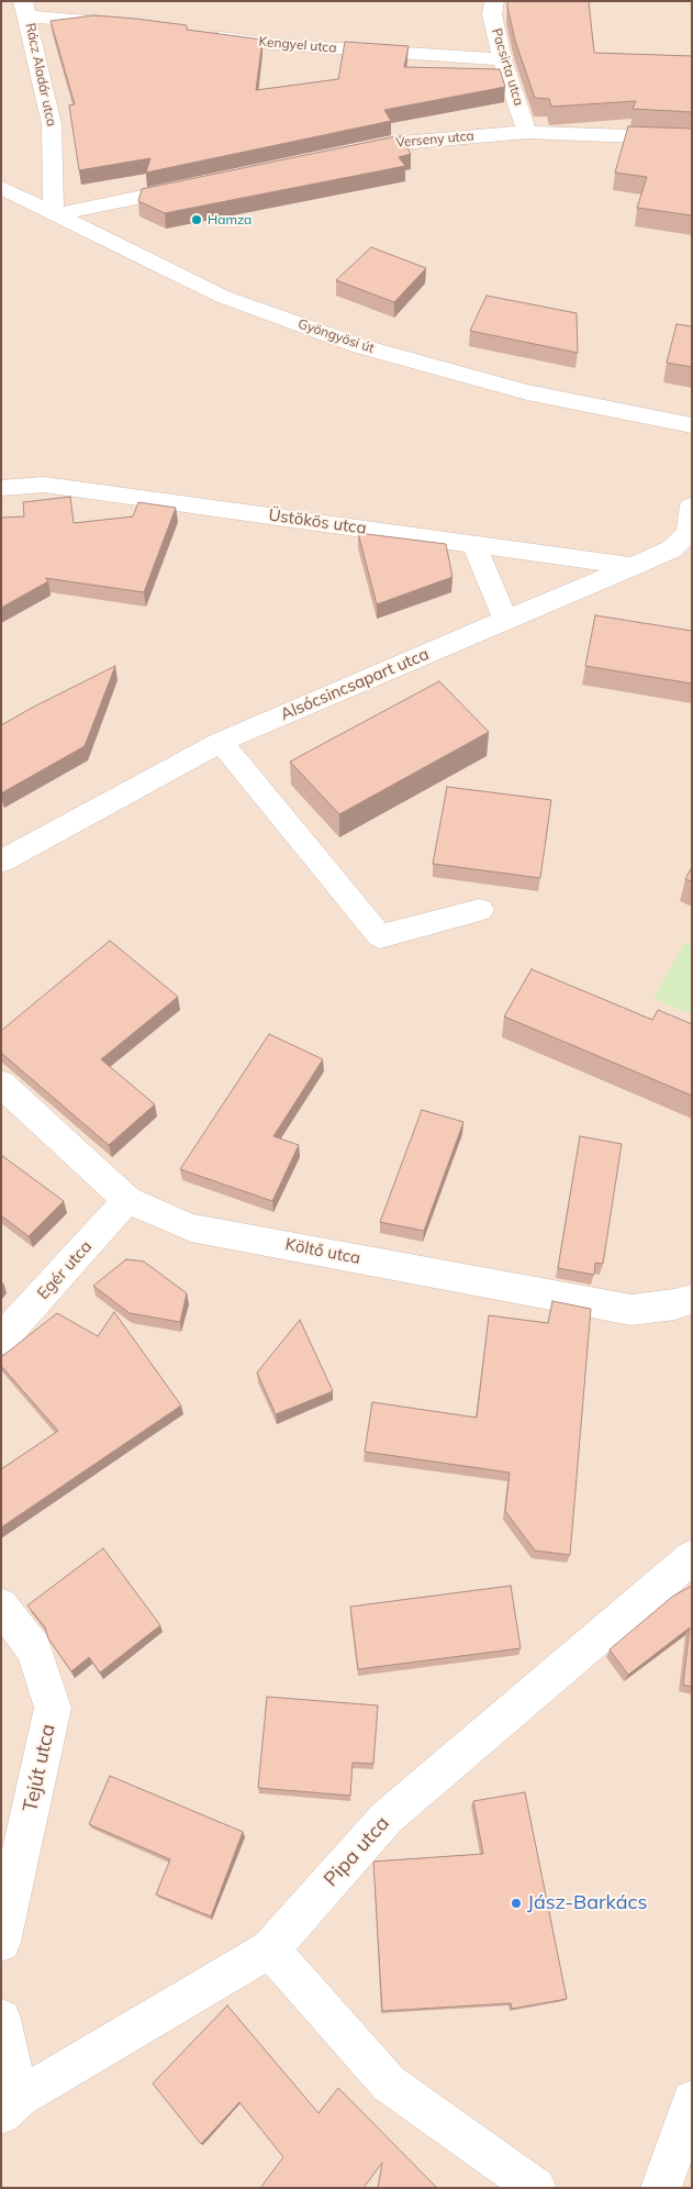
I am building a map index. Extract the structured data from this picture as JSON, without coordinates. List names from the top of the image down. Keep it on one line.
{"streets":{"street":["Kengyel utca","Pacsirta utca","Rácz Aladár utca","Verseny utca","Gyöngyösi út","Üstökös utca","Alsócsincsapart utca","Költő utca","Egér utca","Tejút utca","Pipa utca"]},"crossings":[["Kengyel utca","Pacsirta utca"],["Pacsirta utca","Verseny utca"],["Rácz Aladár utca","Gyöngyösi út"],["Üstökös utca","Alsócsincsapart utca"],["Költő utca","Egér utca"]],"places":["Hamza","Jász-Barkács"]}
